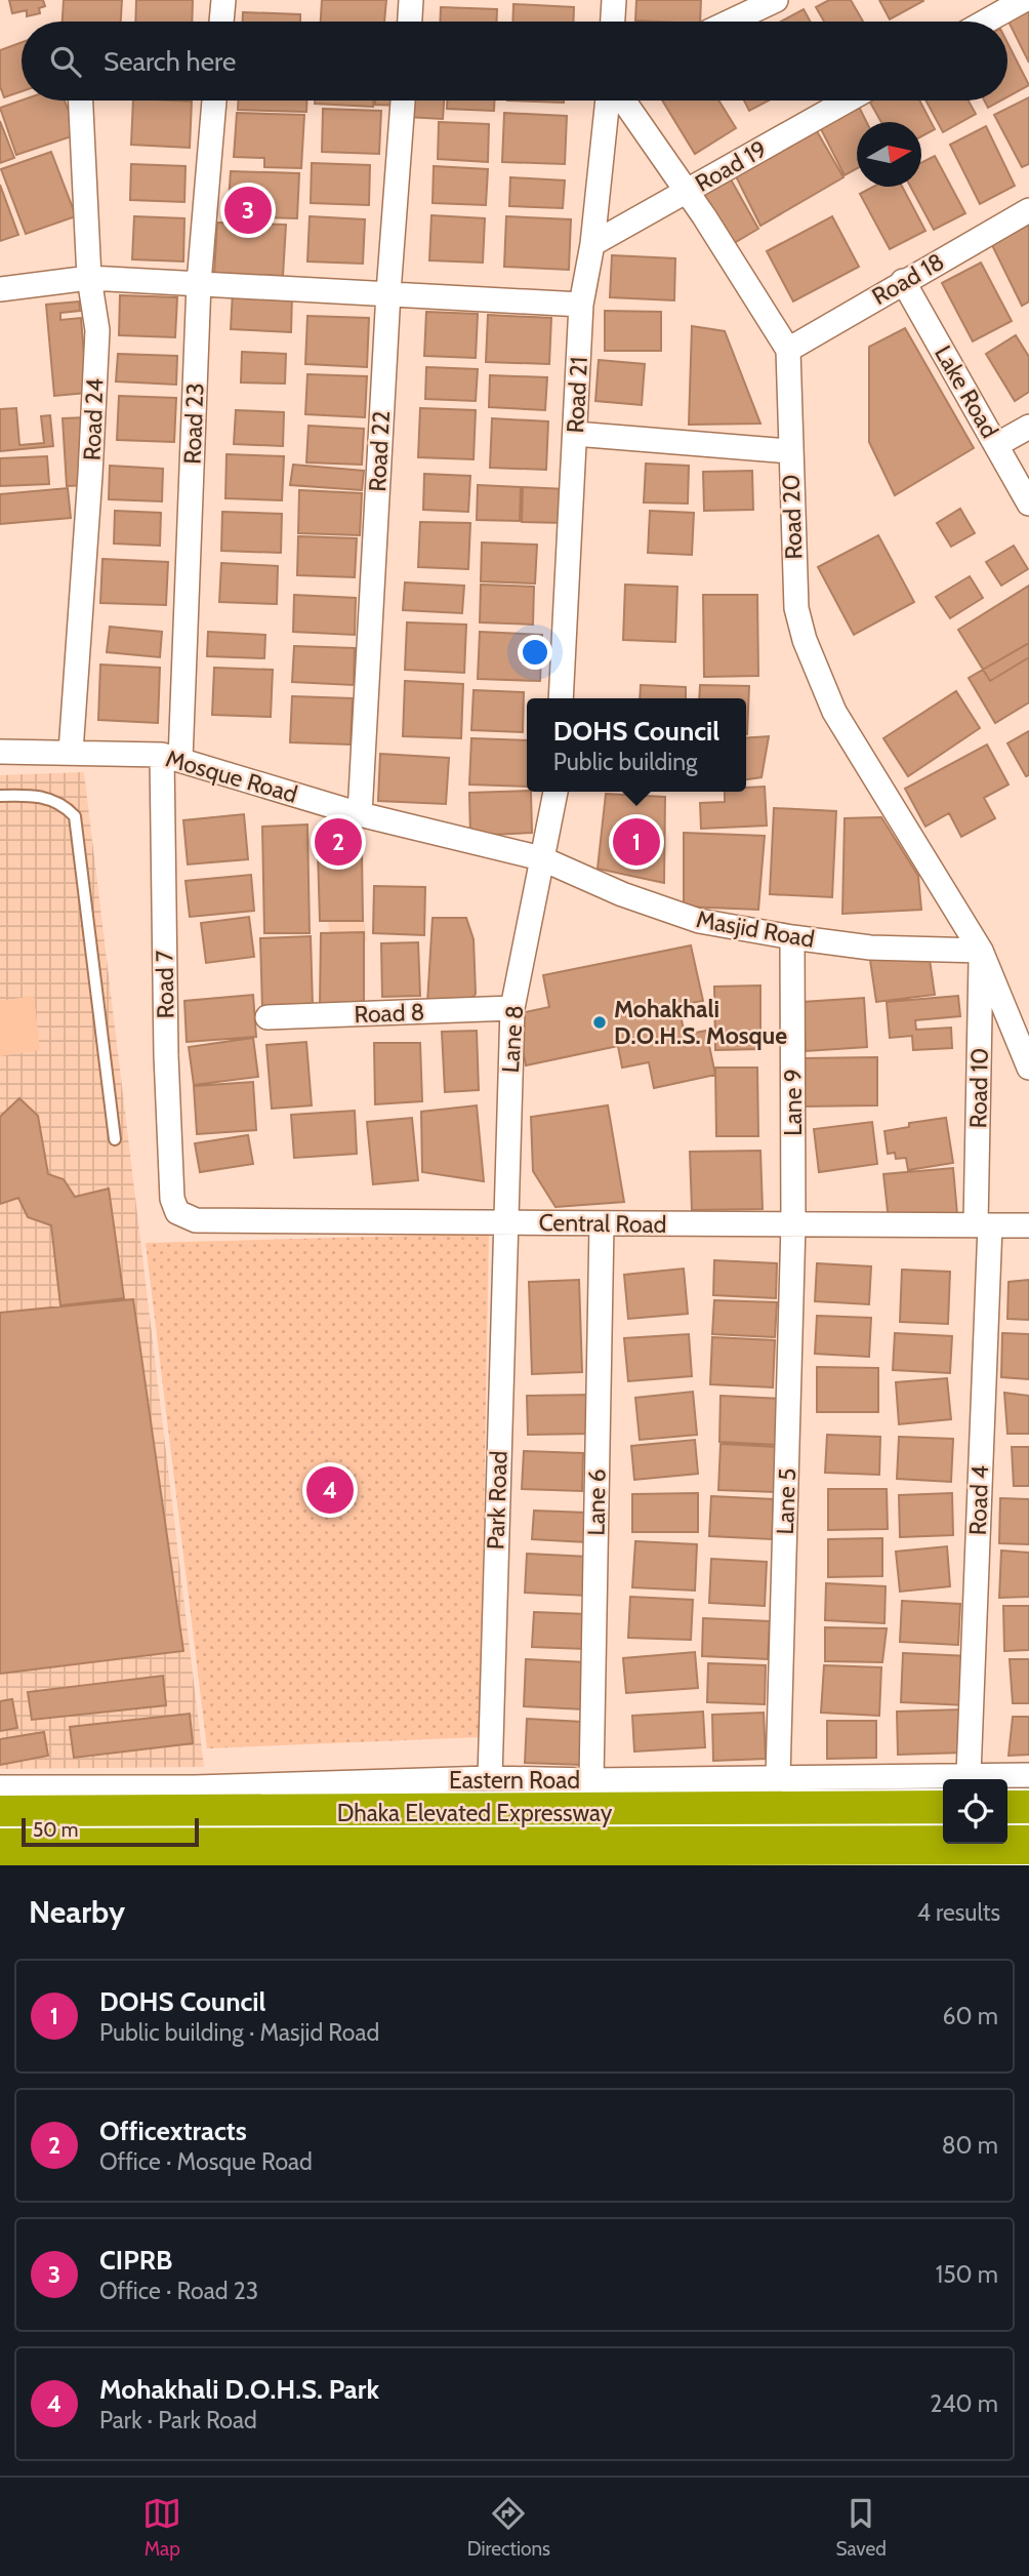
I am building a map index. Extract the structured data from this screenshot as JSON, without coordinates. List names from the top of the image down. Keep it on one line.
{"streets":{"highway":["Dhaka Elevated Expressway"],"street":["Road 19","Road 18","Lake Road","Road 21","Road 24","Road 23","Road 22","Road 20","Mosque Road","Masjid Road","Road 7","Road 8","Lane 8","Road 10","Lane 9","Central Road","Park Road","Road 4","Lane 5","Lane 6","Eastern Road"]},"crossings":[["Road 19","Road 21"],["Road 18","Lake Road"],["Road 18","Road 20"],["Road 24","Mosque Road"],["Road 23","Mosque Road"],["Road 23","Road 7"],["Road 22","Mosque Road"],["Road 20","Masjid Road"],["Road 20","Road 10"],["Mosque Road","Masjid Road"],["Mosque Road","Road 7"],["Mosque Road","Lane 8"],["Masjid Road","Lane 8"],["Masjid Road","Road 10"],["Masjid Road","Lane 9"],["Road 7","Central Road"],["Road 8","Lane 8"],["Lane 8","Central Road"],["Lane 8","Park Road"],["Road 10","Central Road"],["Road 10","Road 4"],["Lane 9","Central Road"],["Lane 9","Lane 5"],["Central Road","Park Road"],["Central Road","Road 4"],["Central Road","Lane 5"],["Central Road","Lane 6"],["Park Road","Eastern Road"],["Road 4","Eastern Road"],["Lane 5","Eastern Road"],["Lane 6","Eastern Road"]],"places":["Mohakhali D.O.H.S. Mosque"],"scale_bar":"50 m","north":"right","page":{"search":"Search here","pins":["3","1","2","4"],"popup":["DOHS Council","Public building"],"scale":"50 m","heading":["Nearby","4 results"],"list":[{"mark":"1","name":"DOHS Council","note":"Public building · Masjid Road","value":"60 m"},{"mark":"2","name":"Officextracts","note":"Office · Mosque Road","value":"80 m"},{"mark":"3","name":"CIPRB","note":"Office · Road 23","value":"150 m"},{"mark":"4","name":"Mohakhali D.O.H.S. Park","note":"Park · Park Road","value":"240 m"}],"nav":["Map","Directions","Saved"]}}
